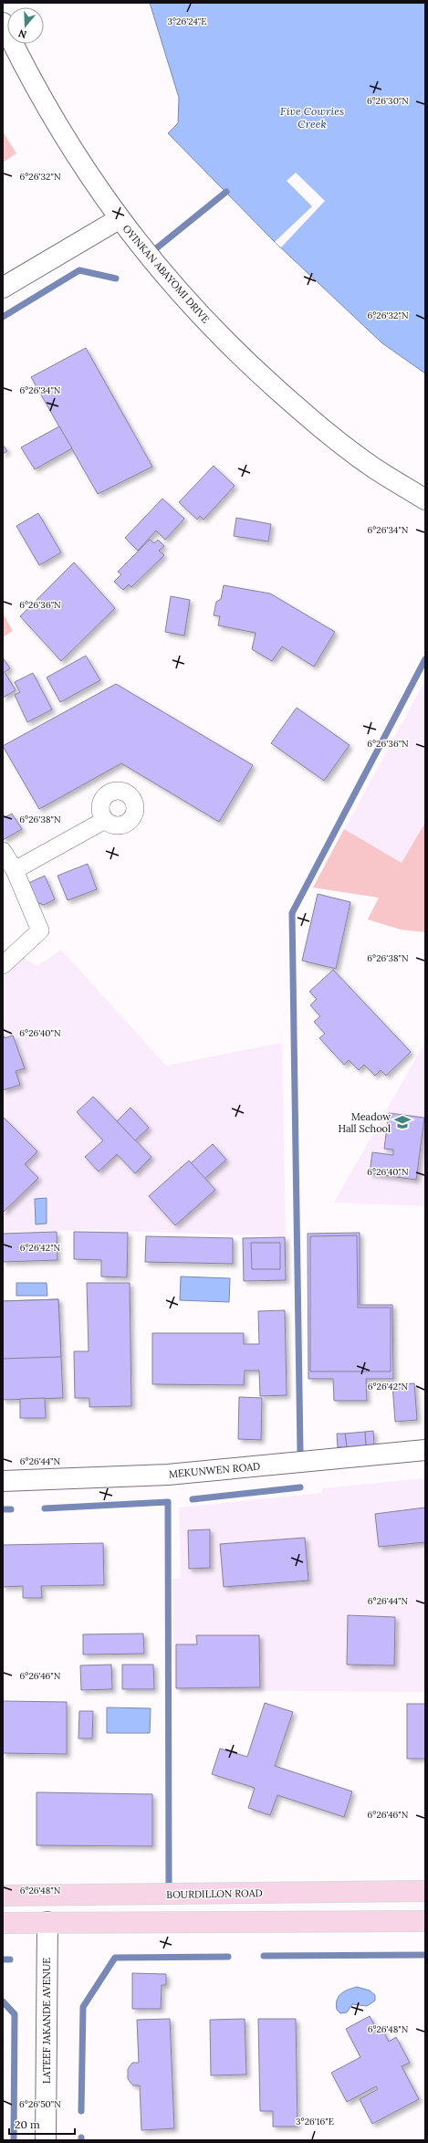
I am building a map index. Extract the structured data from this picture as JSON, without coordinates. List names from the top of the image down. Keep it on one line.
{"streets":{"main road":["BOURDILLON ROAD"],"street":["OYINKAN ABAYOMI DRIVE","MEKUNWEN ROAD","LATEEF JAKANDE AVENUE"]},"water":["Five Cowries Creek"],"places":{"school or university":["Meadow Hall School"]},"scale_bar":"20 m","north":"bottom","coordinates":["3°26'24\"E","6°26'30\"N","6°26'32\"N","6°26'34\"N","6°26'36\"N","6°26'38\"N","6°26'40\"N","6°26'42\"N","6°26'44\"N","6°26'46\"N","6°26'48\"N","6°26'50\"N","3°26'16\"E"]}
